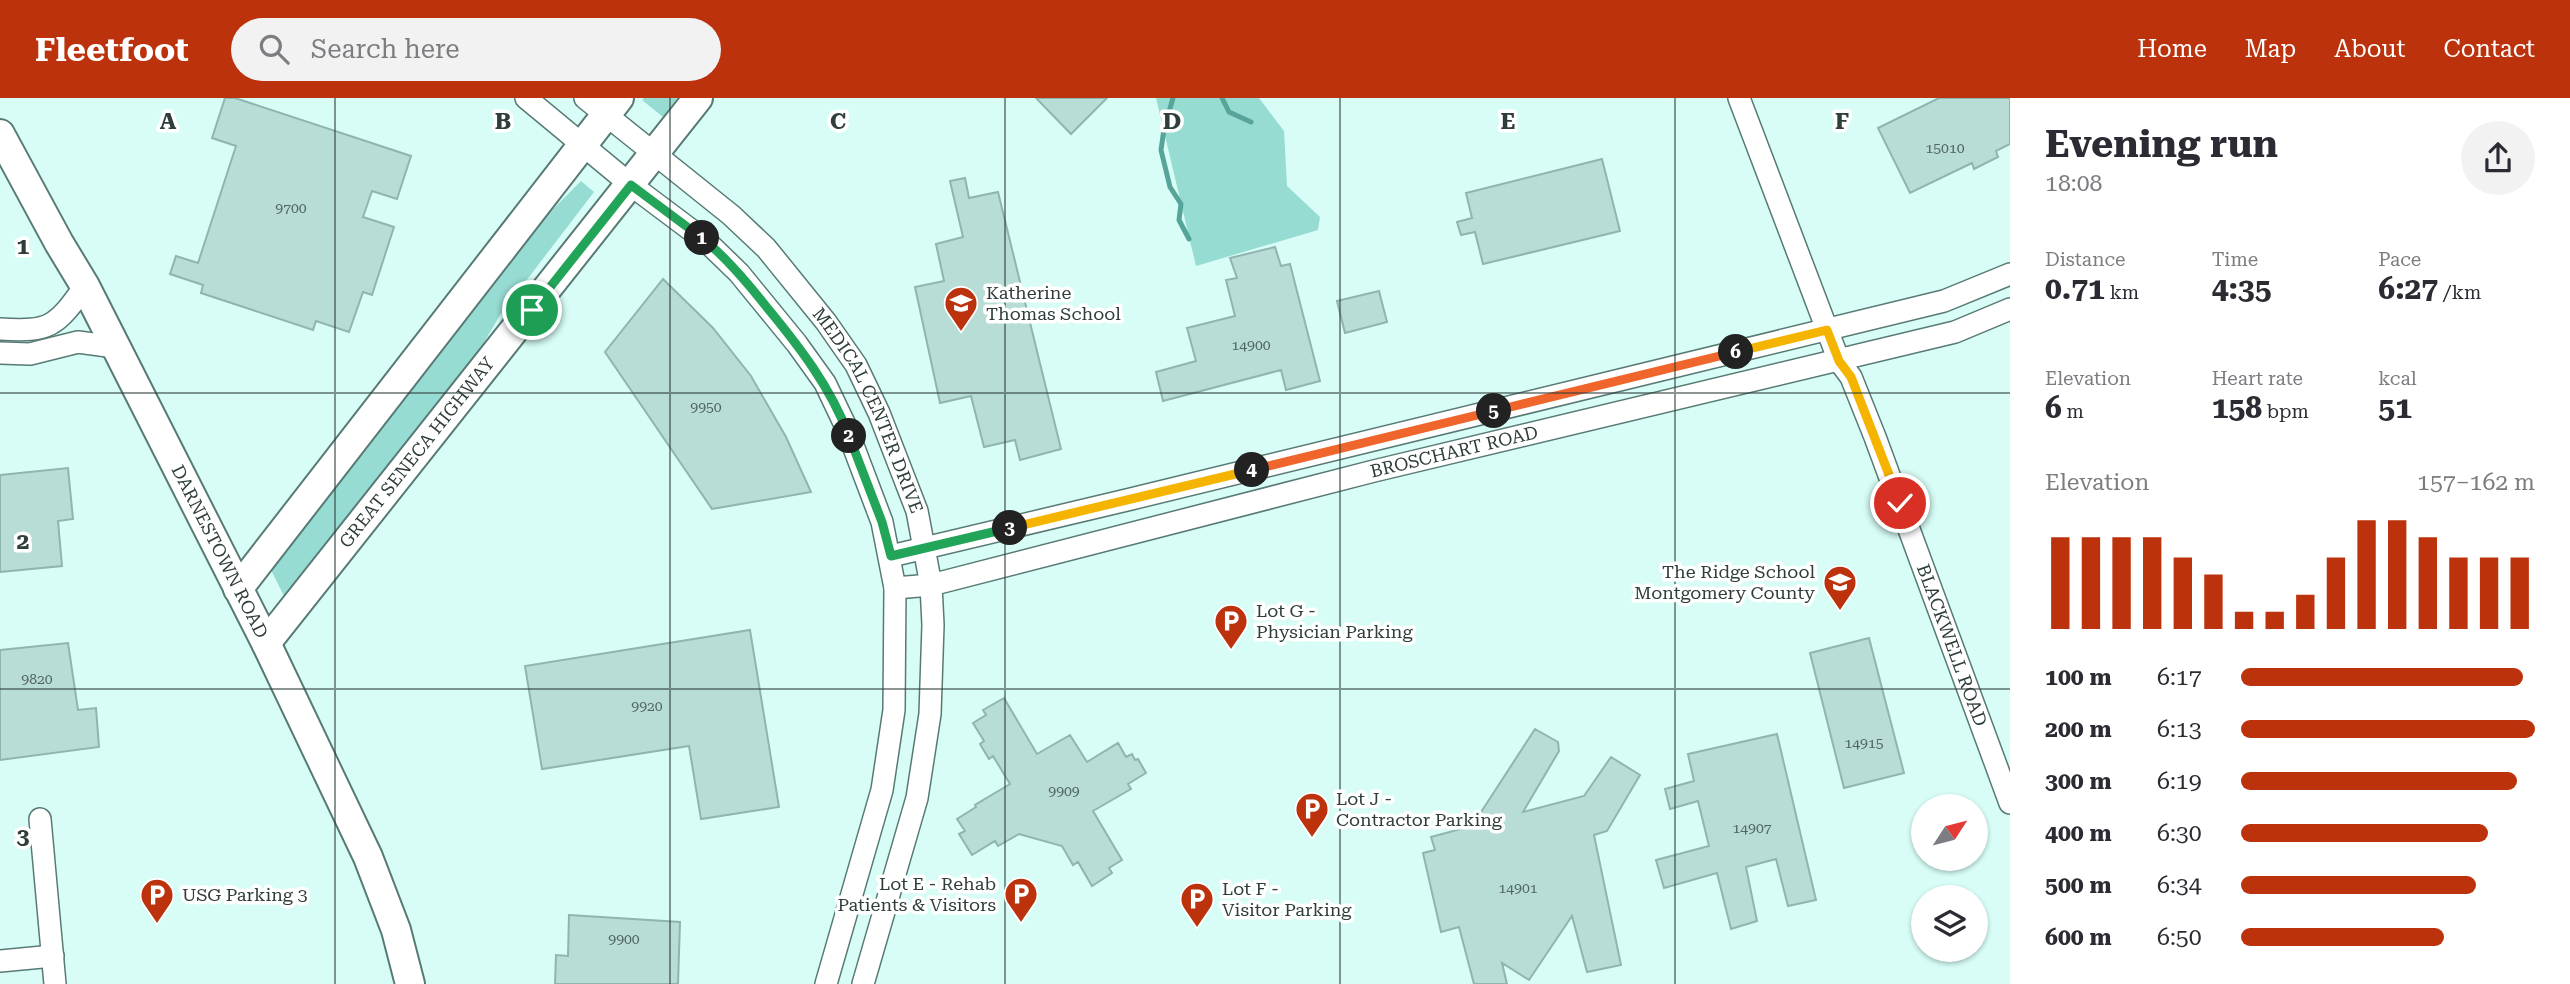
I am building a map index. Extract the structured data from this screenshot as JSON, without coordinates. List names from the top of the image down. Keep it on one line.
{"streets":{"main road":["GREAT SENECA HIGHWAY","DARNESTOWN ROAD"],"street":["MEDICAL CENTER DRIVE","BROSCHART ROAD","BLACKWELL ROAD"]},"crossings":[["MEDICAL CENTER DRIVE","GREAT SENECA HIGHWAY"],["MEDICAL CENTER DRIVE","BROSCHART ROAD"],["GREAT SENECA HIGHWAY","DARNESTOWN ROAD"],["BROSCHART ROAD","BLACKWELL ROAD"]],"places":{"school or university":["Katherine Thomas School","The Ridge School Montgomery County"],"parking":["Lot G - Physician Parking","Lot J - Contractor Parking","Lot E - Rehab Patients & Visitors","USG Parking 3","Lot F - Visitor Parking"]},"house_numbers":["15010","9700","14900","9950","9820","9920","14915","9909","14907","14901","9900"],"north":"top right","page":{"header":"Fleetfoot","search":"Search here","nav":["Home","Map","About","Contact"],"heading":["Evening run","18:08"],"stats":[["Distance","0.71 km"],["Time","4:35"],["Pace","6:27 /km"],["Elevation","6 m"],["Heart rate","158 bpm"],["kcal","51"]],"pins":["1","6","5","2","4","3"],"chart":["Elevation","157–162 m"],"list":[{"name":"100 m","note":"6:17"},{"name":"200 m","note":"6:13"},{"name":"300 m","note":"6:19"},{"name":"400 m","note":"6:30"},{"name":"500 m","note":"6:34"},{"name":"600 m","note":"6:50"}]},"grid":{"columns":["A","B","C","D","E","F"],"rows":["1","2","3"]}}
